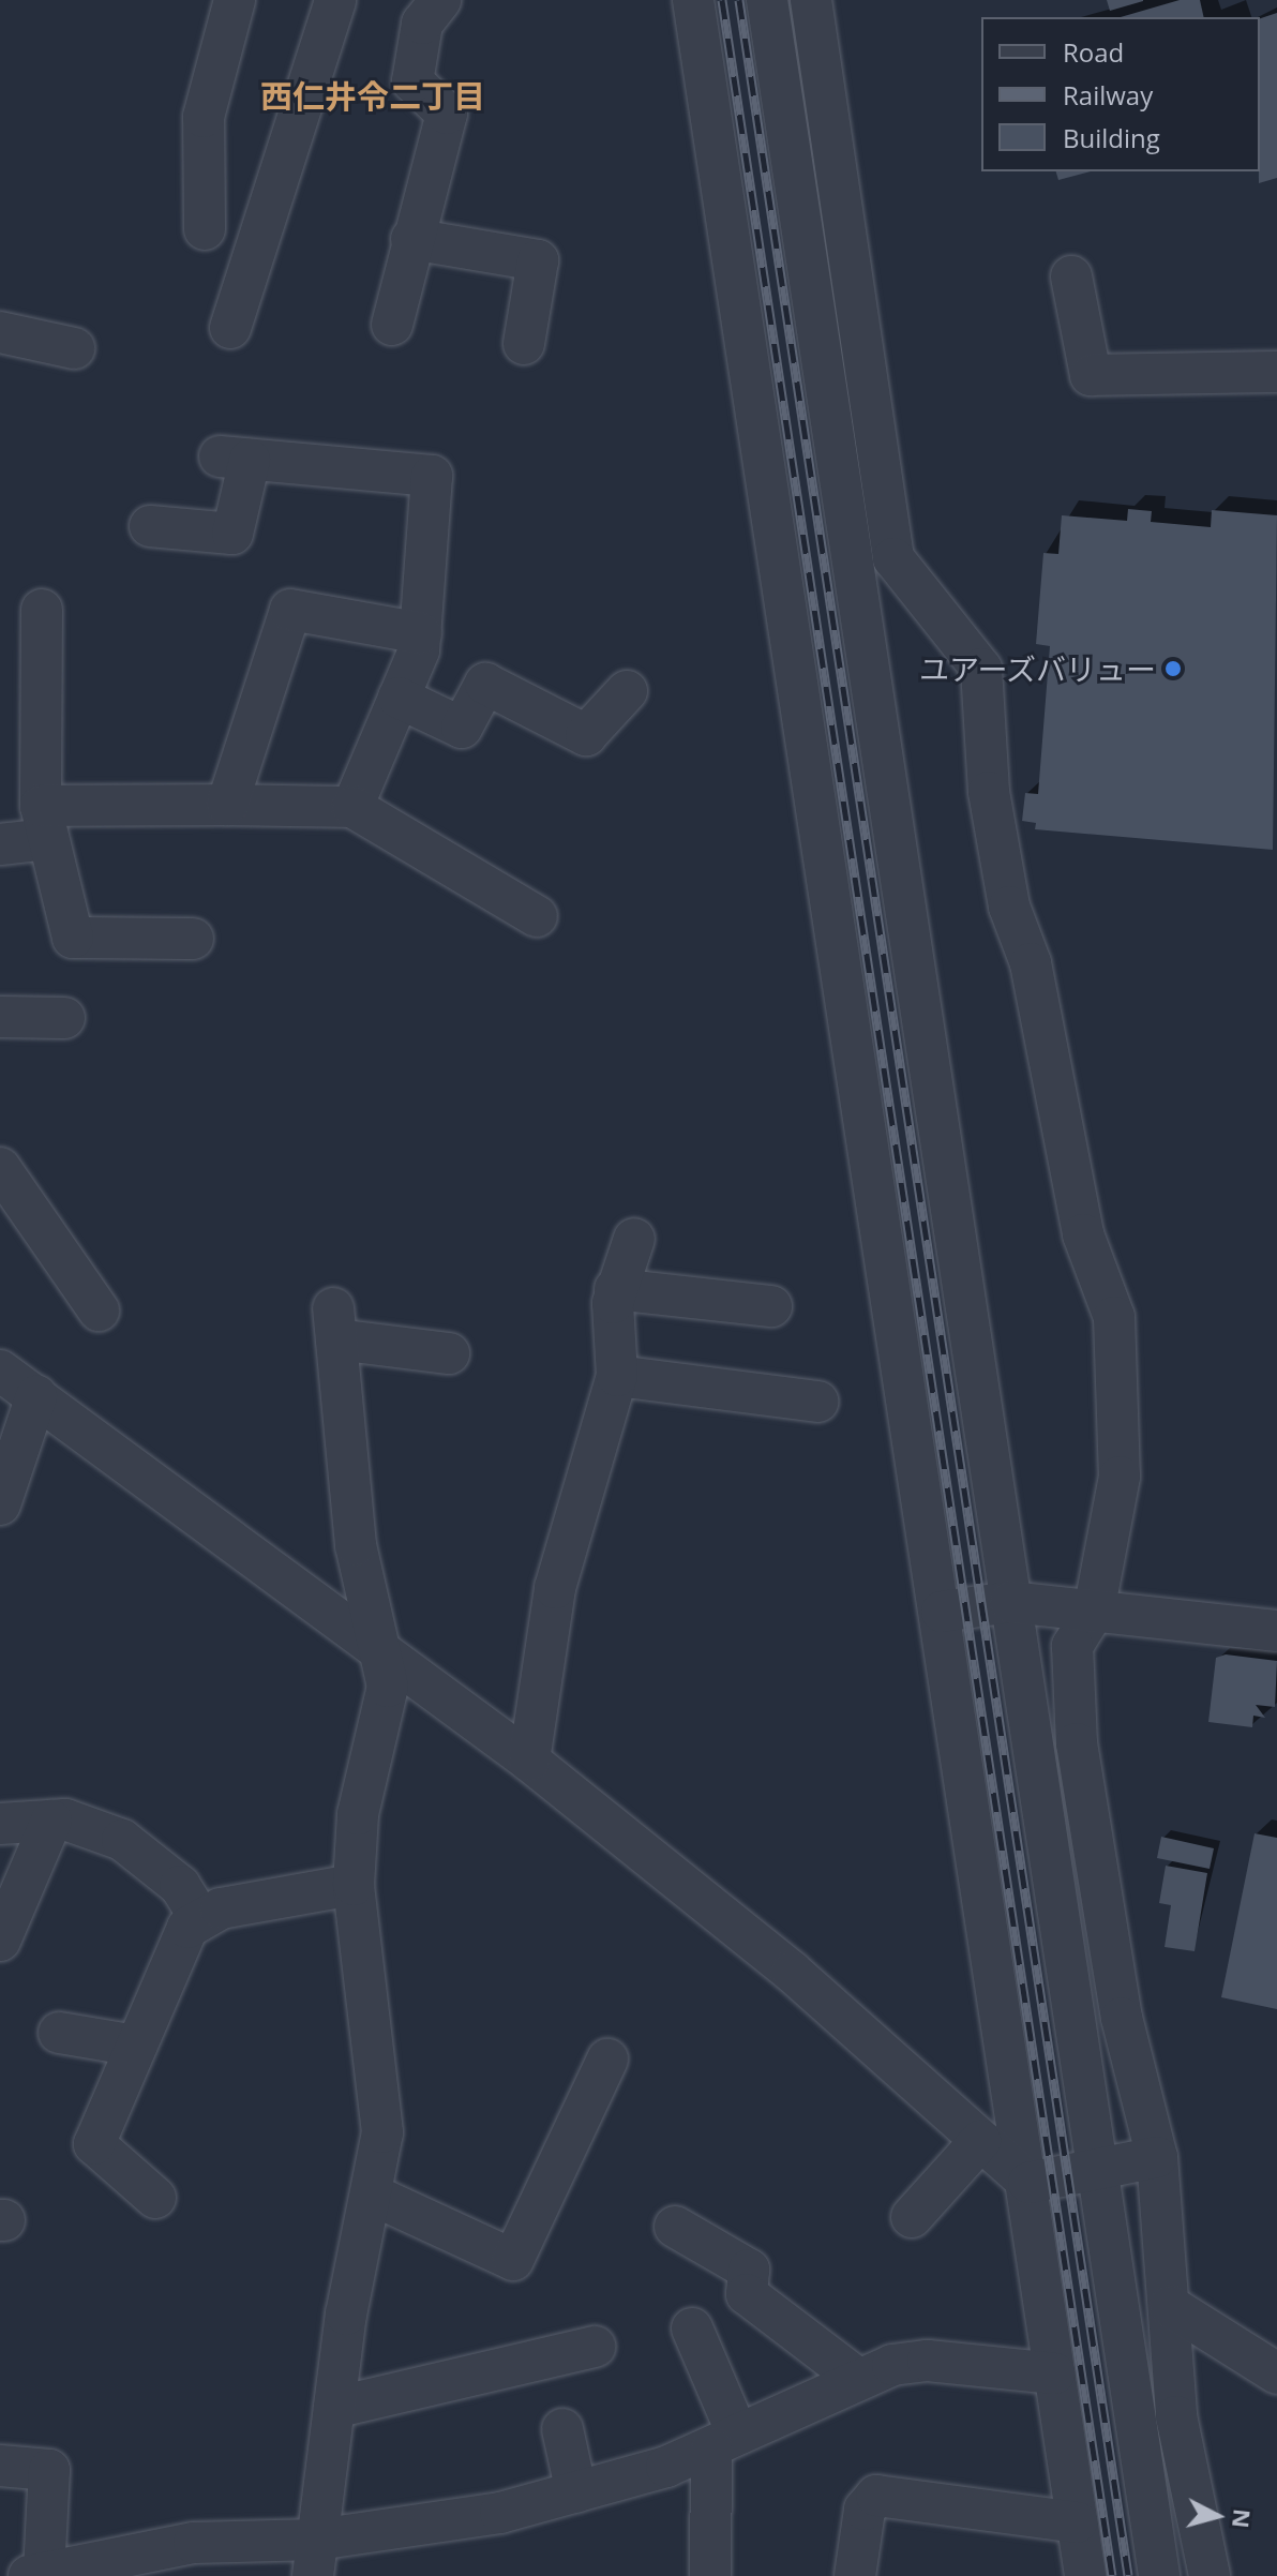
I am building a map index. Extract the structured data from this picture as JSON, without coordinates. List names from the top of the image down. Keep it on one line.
{"districts":["西仁井令二丁目"],"places":["ユアーズバリュー"],"legend":["Road","Railway","Building"],"north":"right"}
